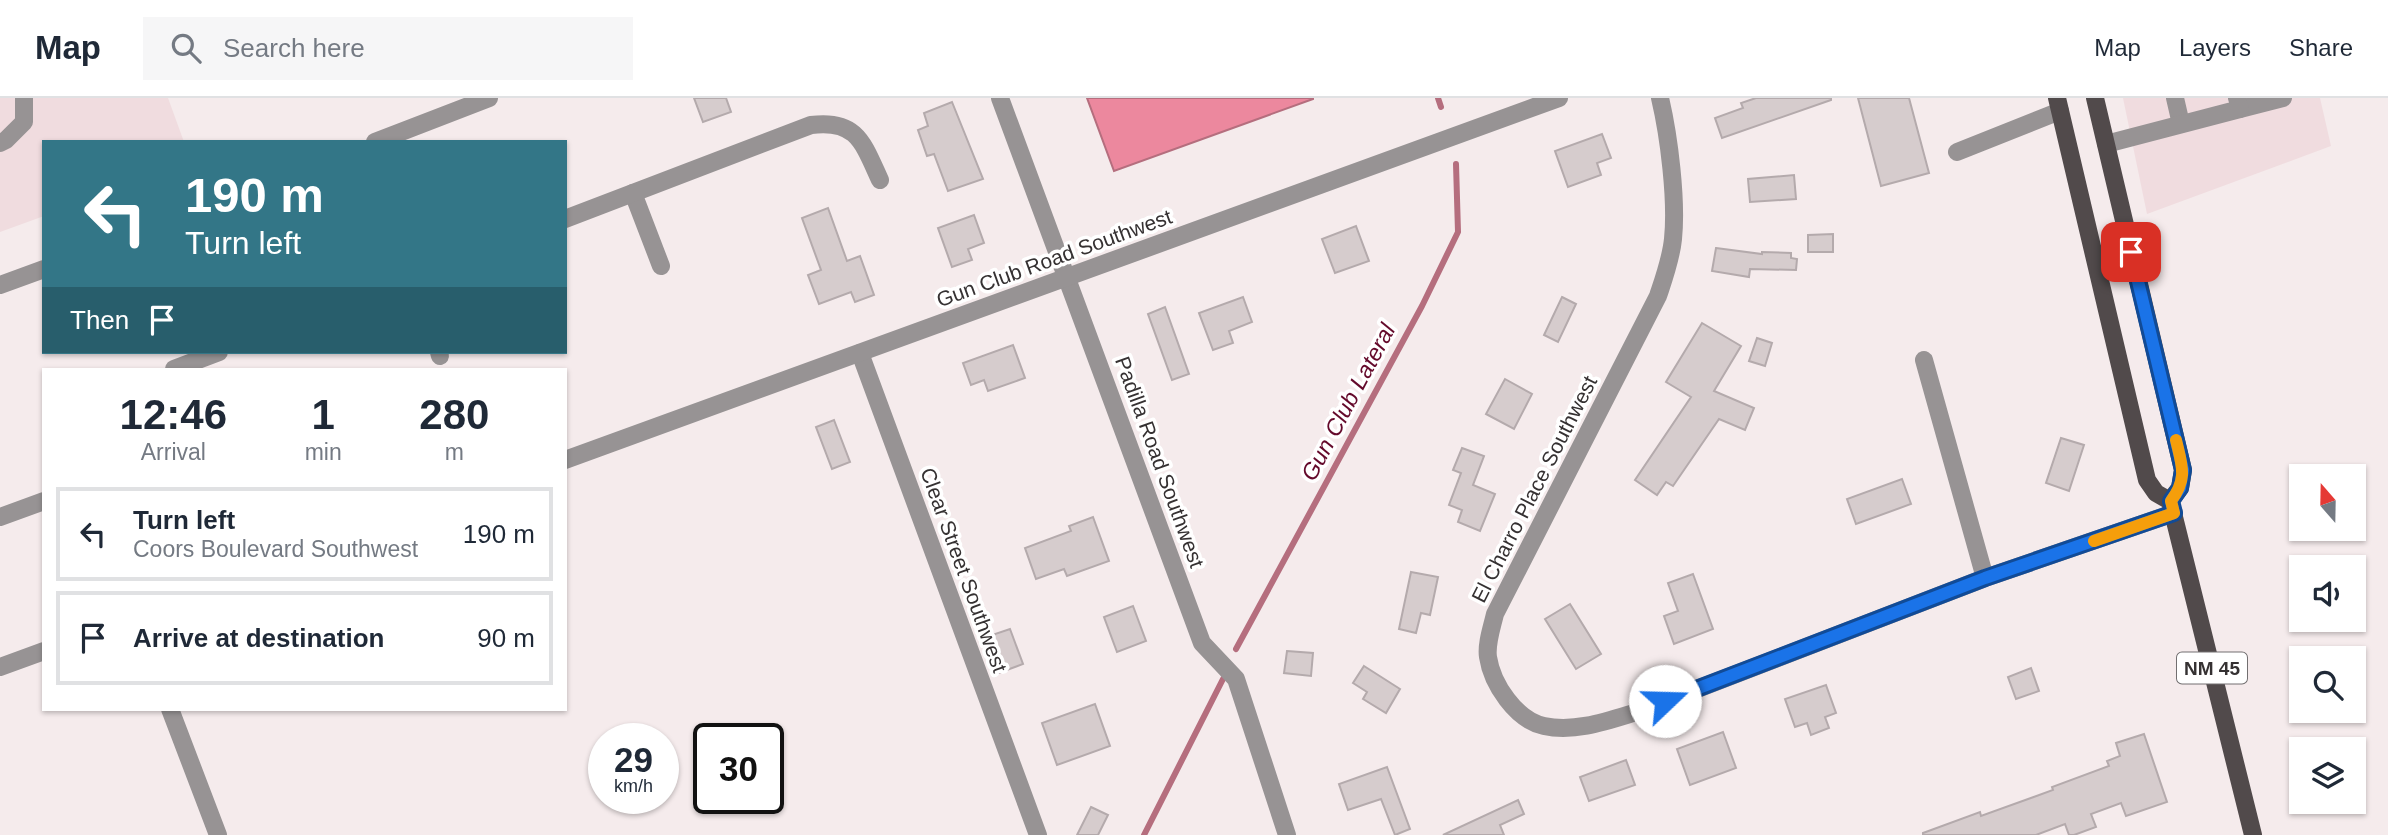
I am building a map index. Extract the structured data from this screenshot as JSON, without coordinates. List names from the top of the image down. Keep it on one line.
{"streets":{"main road":["NM 45"],"street":["Gun Club Road Southwest","Padilla Road Southwest","El Charro Place Southwest","Clear Street Southwest"]},"crossings":[["Gun Club Road Southwest","Padilla Road Southwest"],["Gun Club Road Southwest","Clear Street Southwest"],["El Charro Place Southwest","NM 45"]],"water":["Gun Club Lateral"],"north":"top","page":{"header":"Map","search":"Search here","nav":["Map","Layers","Share"],"turn":["190 m","Turn left"],"then":"Then","eta":["12:46","Arrival","1","min","280","m"],"list":[{"name":"Turn left","note":"Coors Boulevard Southwest","value":"190 m"},{"name":"Arrive at destination","value":"90 m"}],"speed":"29 km/h","limit":"30"}}
